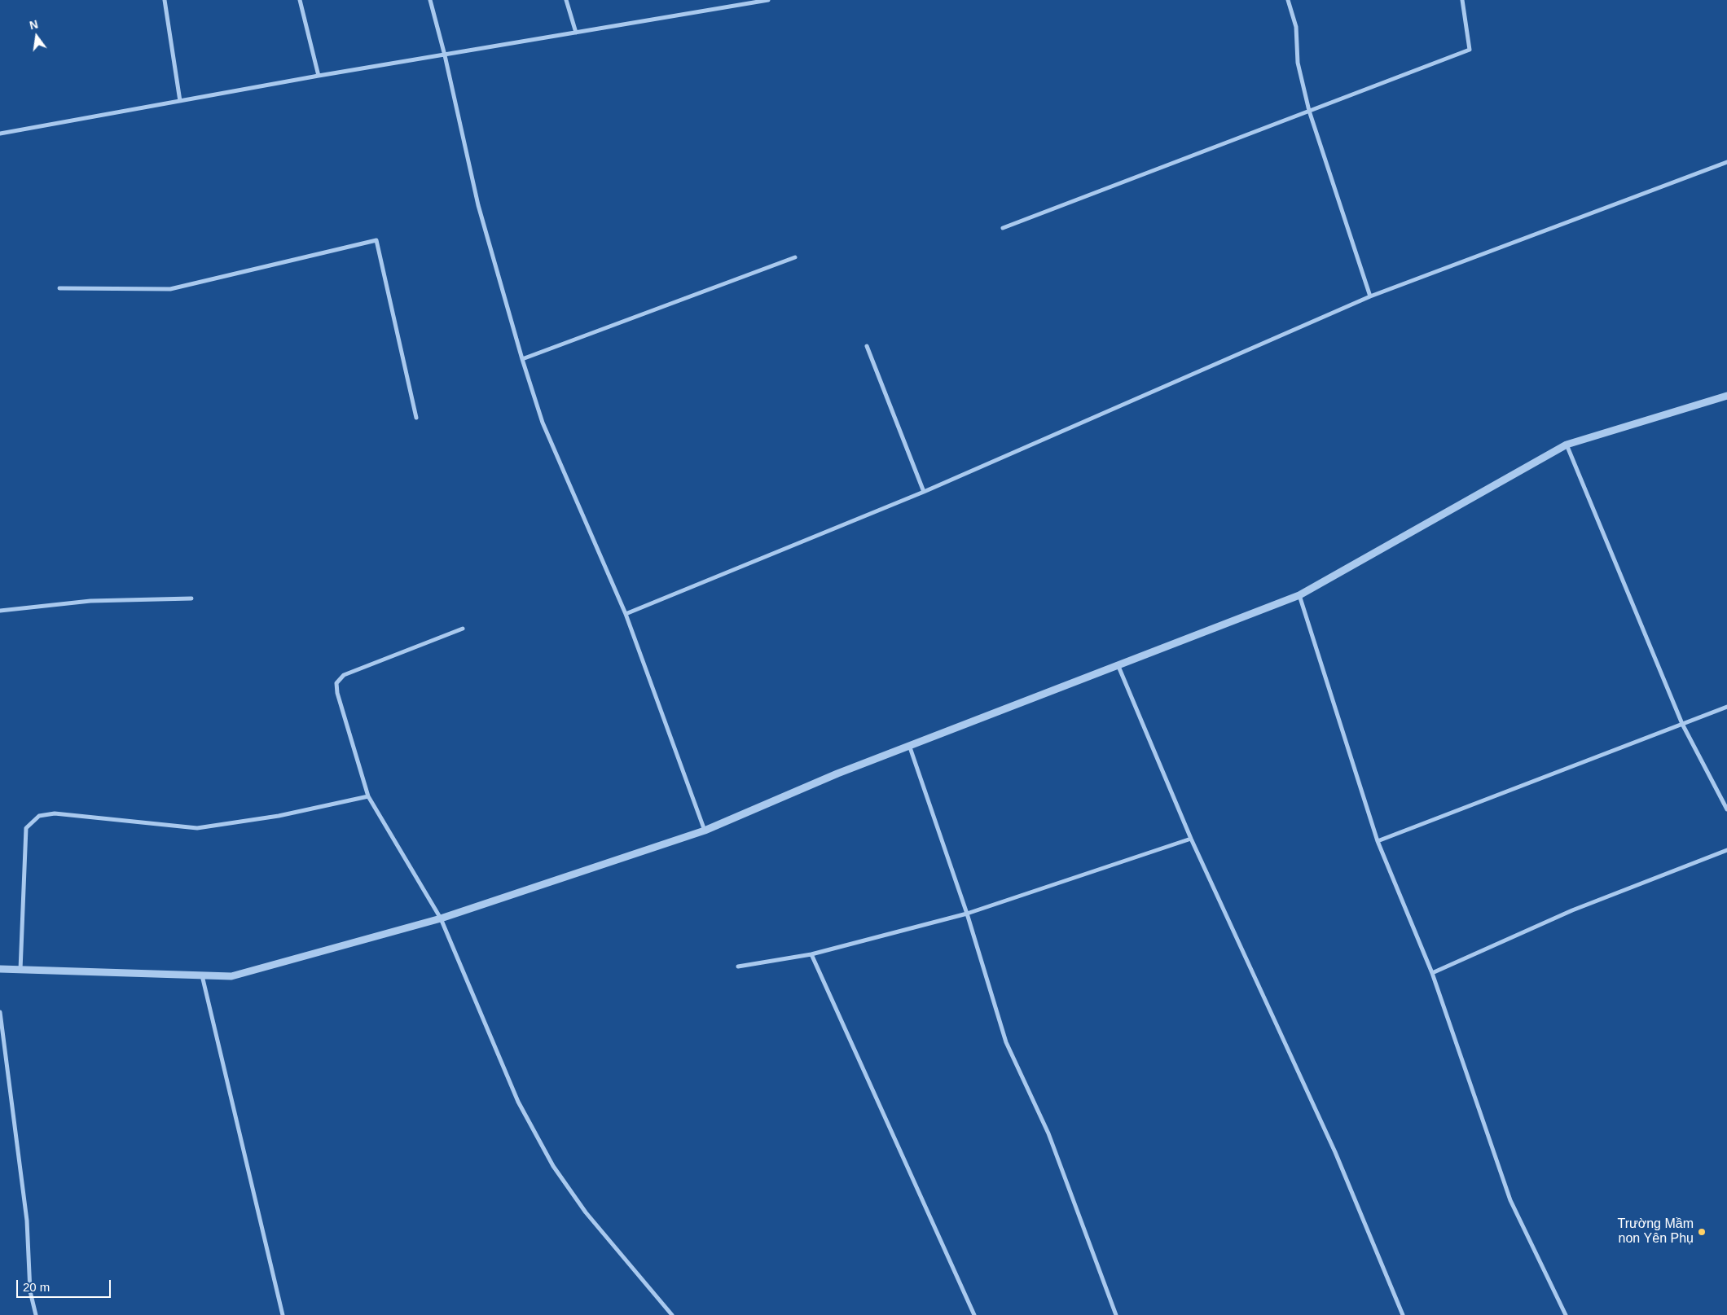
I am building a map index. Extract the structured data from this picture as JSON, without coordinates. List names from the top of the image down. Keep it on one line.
{"places":["Trường Mầm non Yên Phụ"],"scale_bar":"20 m","north":"top"}
